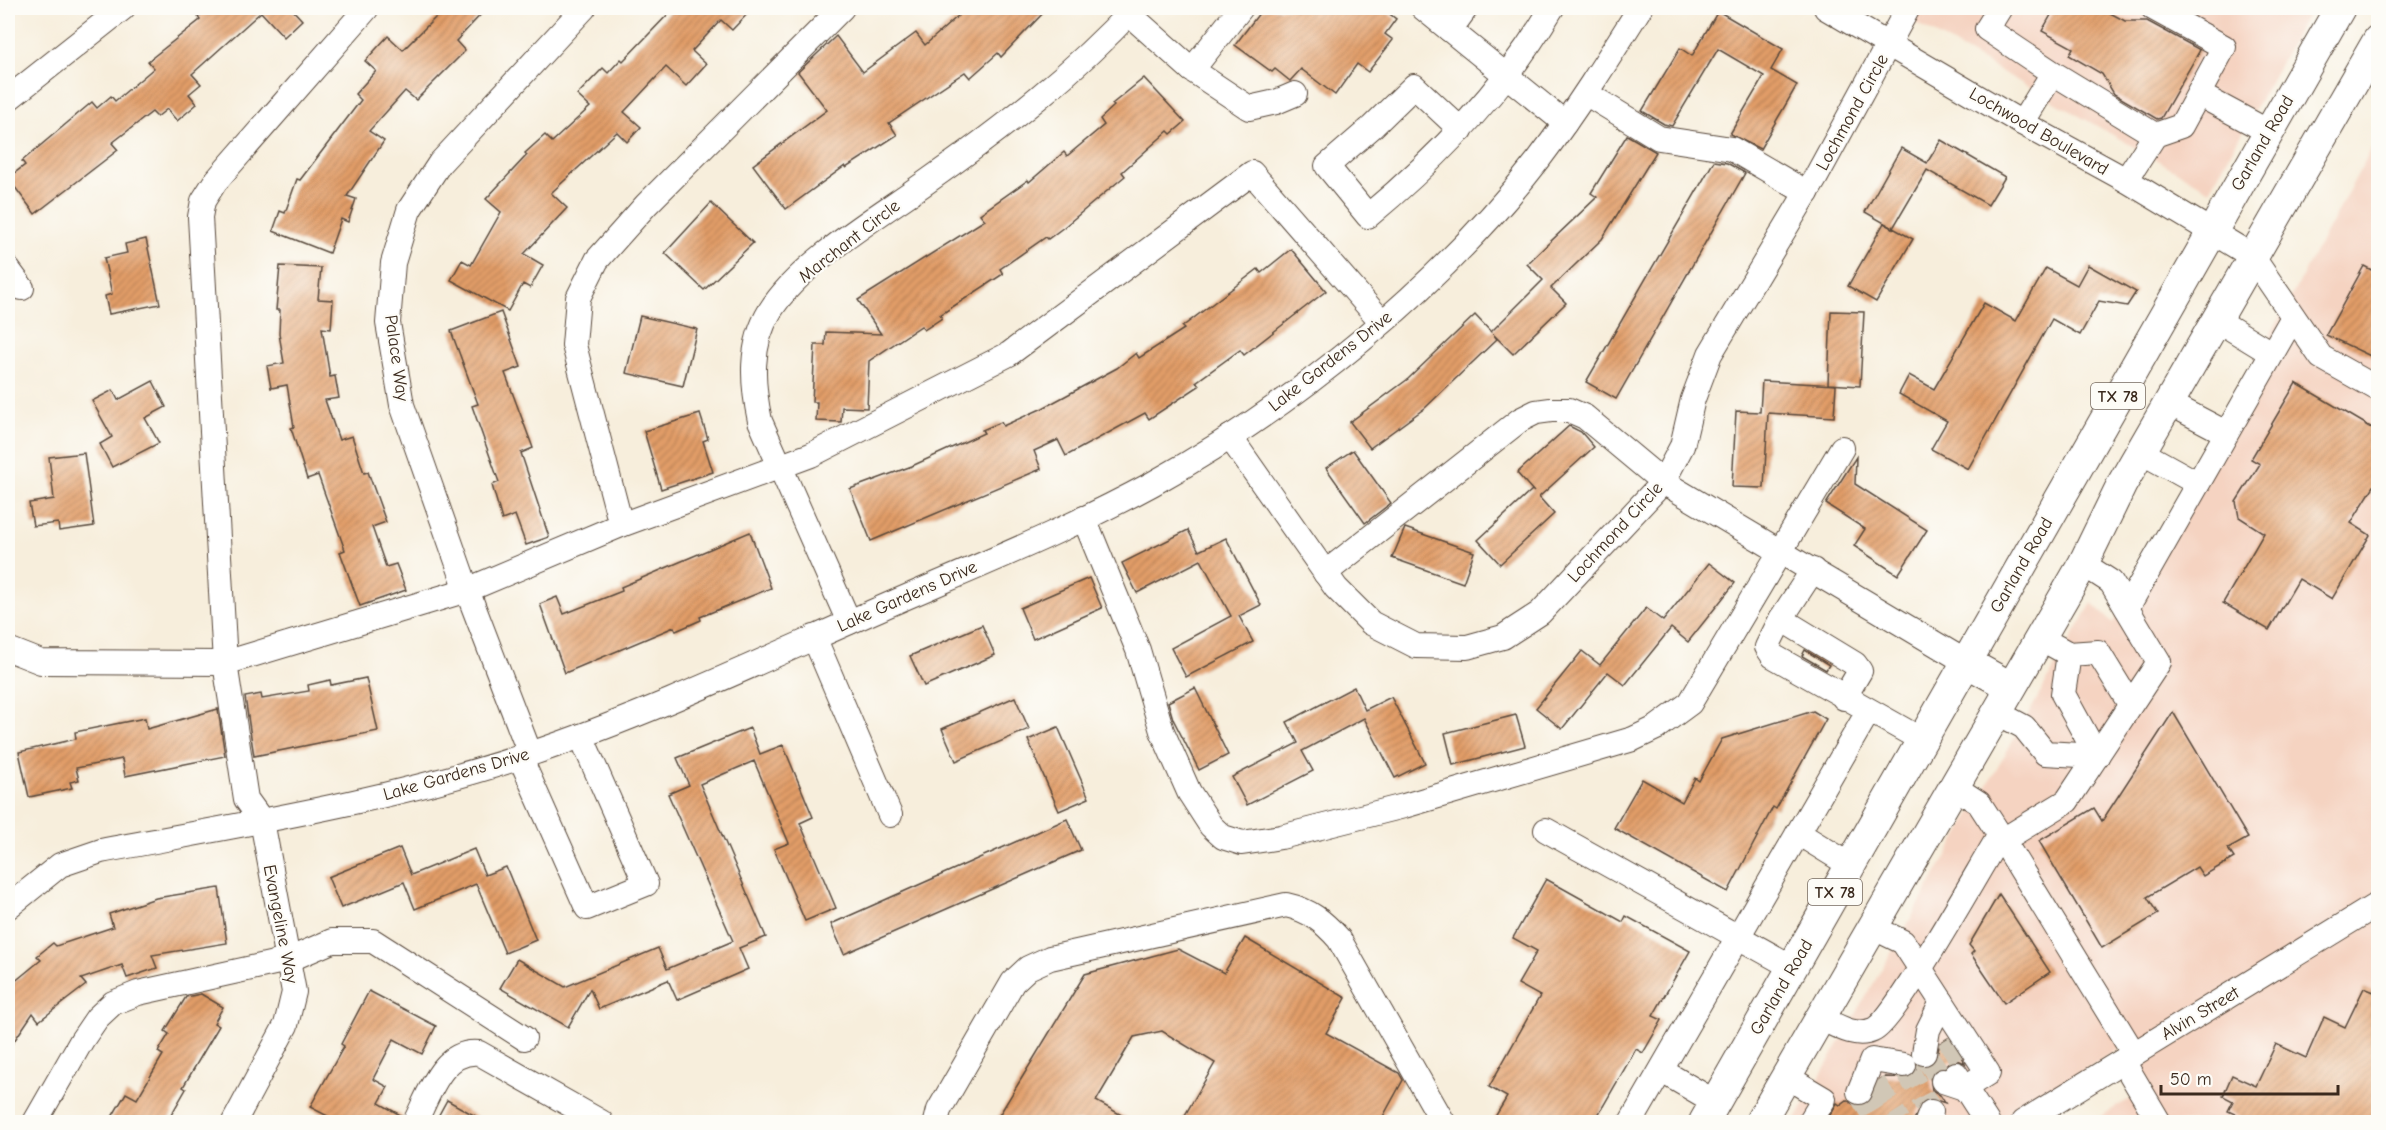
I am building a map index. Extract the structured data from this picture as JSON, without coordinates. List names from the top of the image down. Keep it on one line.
{"streets":{"main road":["Garland Road","TX 78"],"street":["Lochmond Circle","Lochwood Boulevard","Marchant Circle","Palace Way","Lake Gardens Drive","Evangeline Way","Alvin Street"]},"crossings":[["Lochmond Circle","Lochwood Boulevard"],["Lochmond Circle","Lake Gardens Drive"],["Lochwood Boulevard","Garland Road"],["Lochwood Boulevard","TX 78"],["Marchant Circle","Lake Gardens Drive"],["Palace Way","Lake Gardens Drive"],["Lake Gardens Drive","Evangeline Way"]],"scale_bar":"50 m"}
